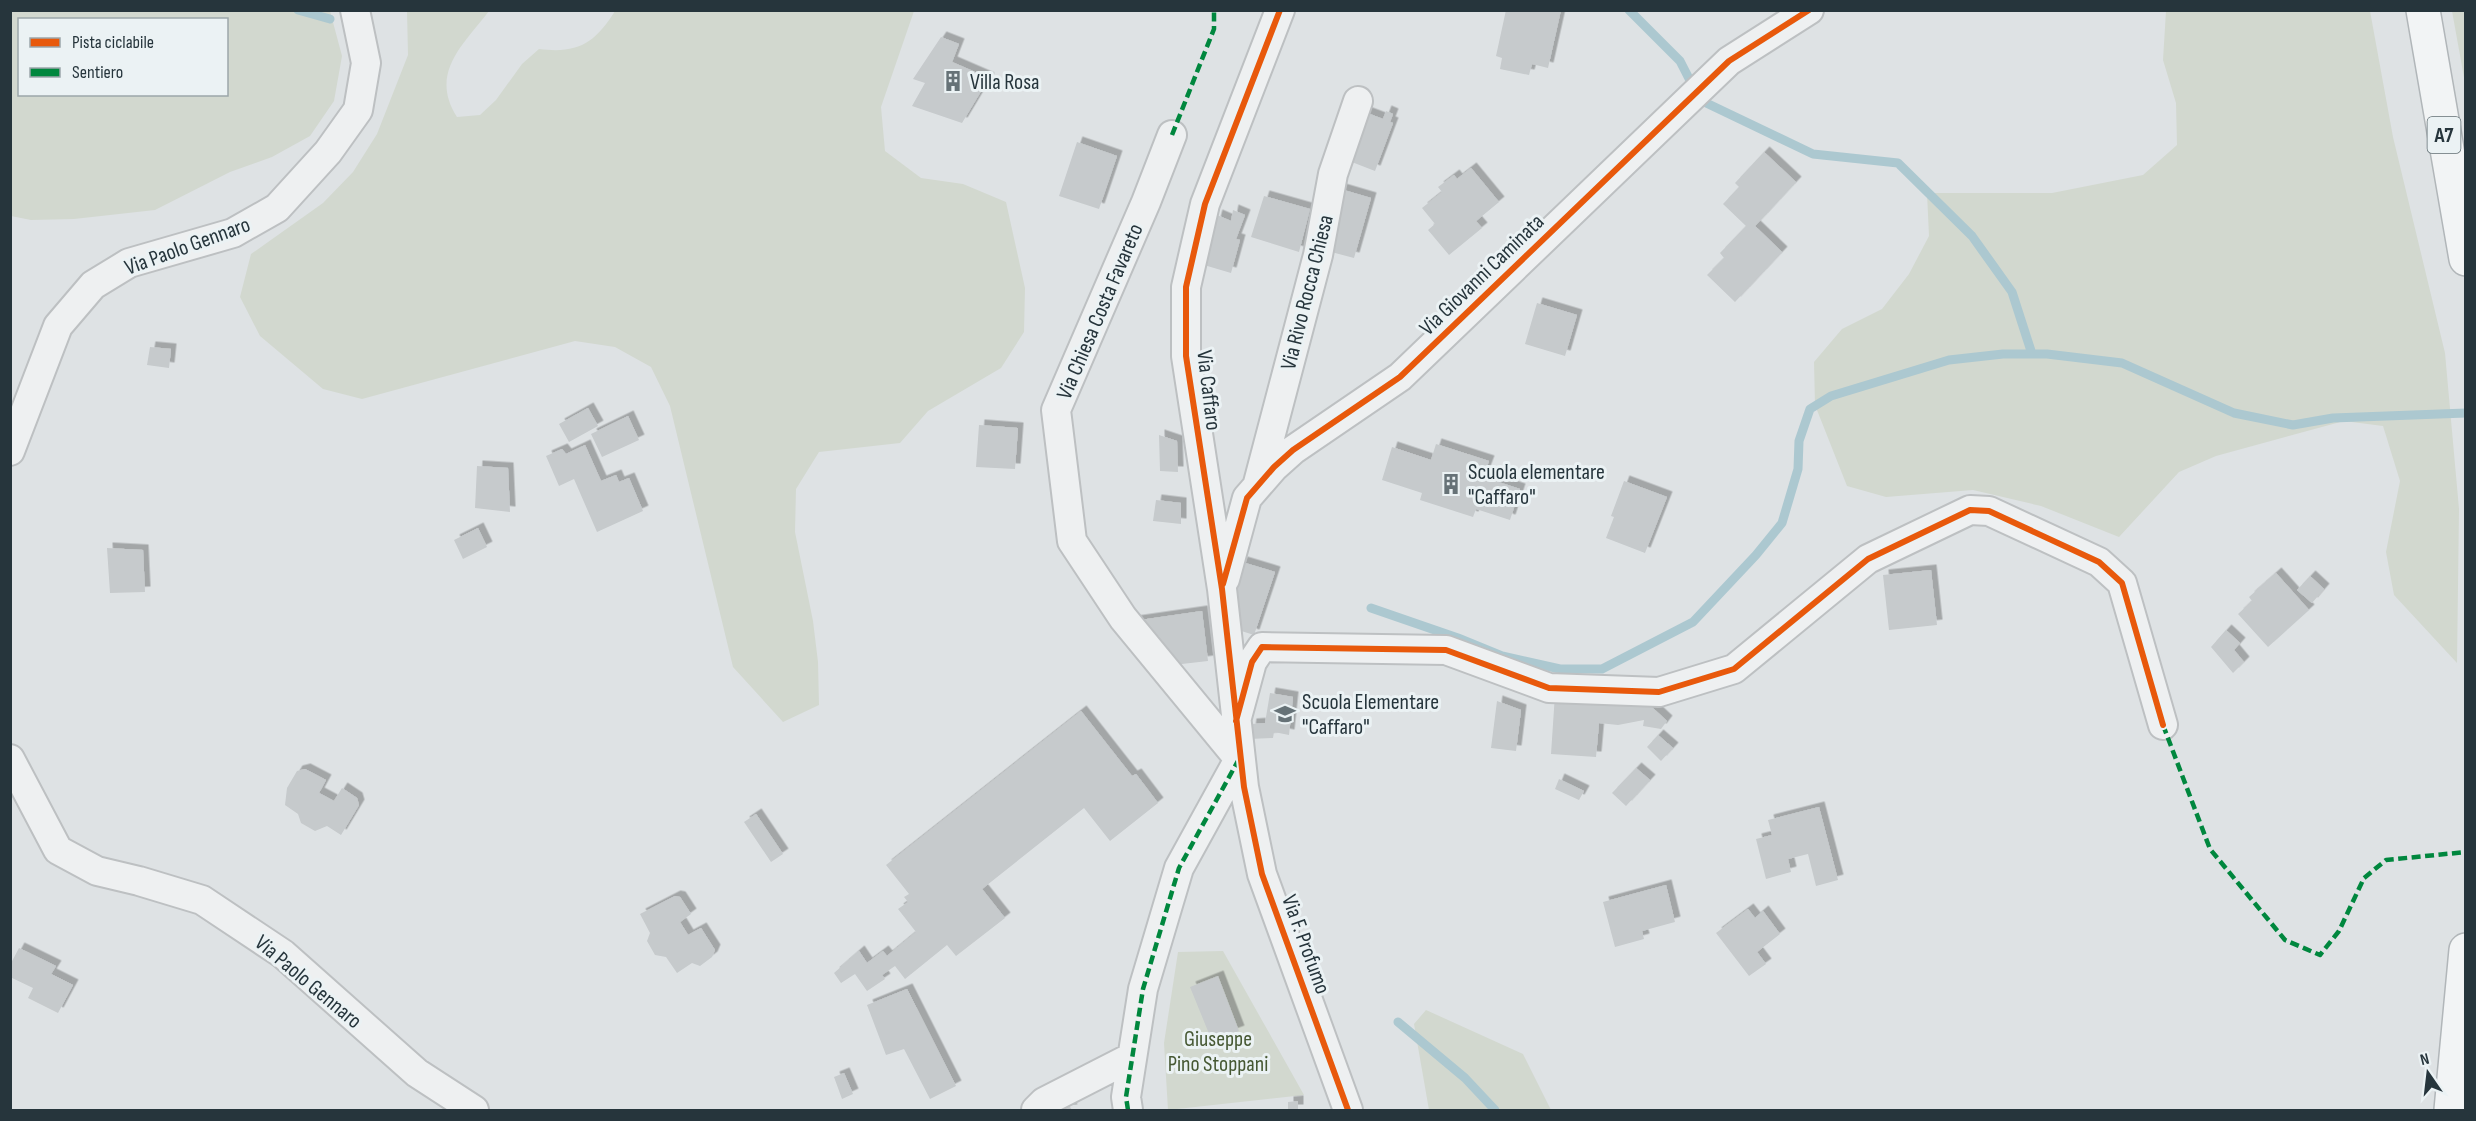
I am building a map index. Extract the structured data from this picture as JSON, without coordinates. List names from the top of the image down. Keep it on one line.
{"streets":{"highway":["A7"],"street":["Via Paolo Gennaro","Via Giovanni Caminata","Via Rivo Rocca Chiesa","Via Chiesa Costa Favareto","Via Caffaro","Via F. Profumo"]},"crossings":[["Via Giovanni Caminata","Via Rivo Rocca Chiesa"],["Via Giovanni Caminata","Via Caffaro"],["Via Chiesa Costa Favareto","Via Caffaro"],["Via Caffaro","Via F. Profumo"]],"parks":["Giuseppe Pino Stoppani"],"places":{"building":["Villa Rosa","Scuola elementare \"Caffaro\""],"school or university":["Scuola Elementare \"Caffaro\""]},"legend":["Pista ciclabile","Sentiero"],"north":"top"}
